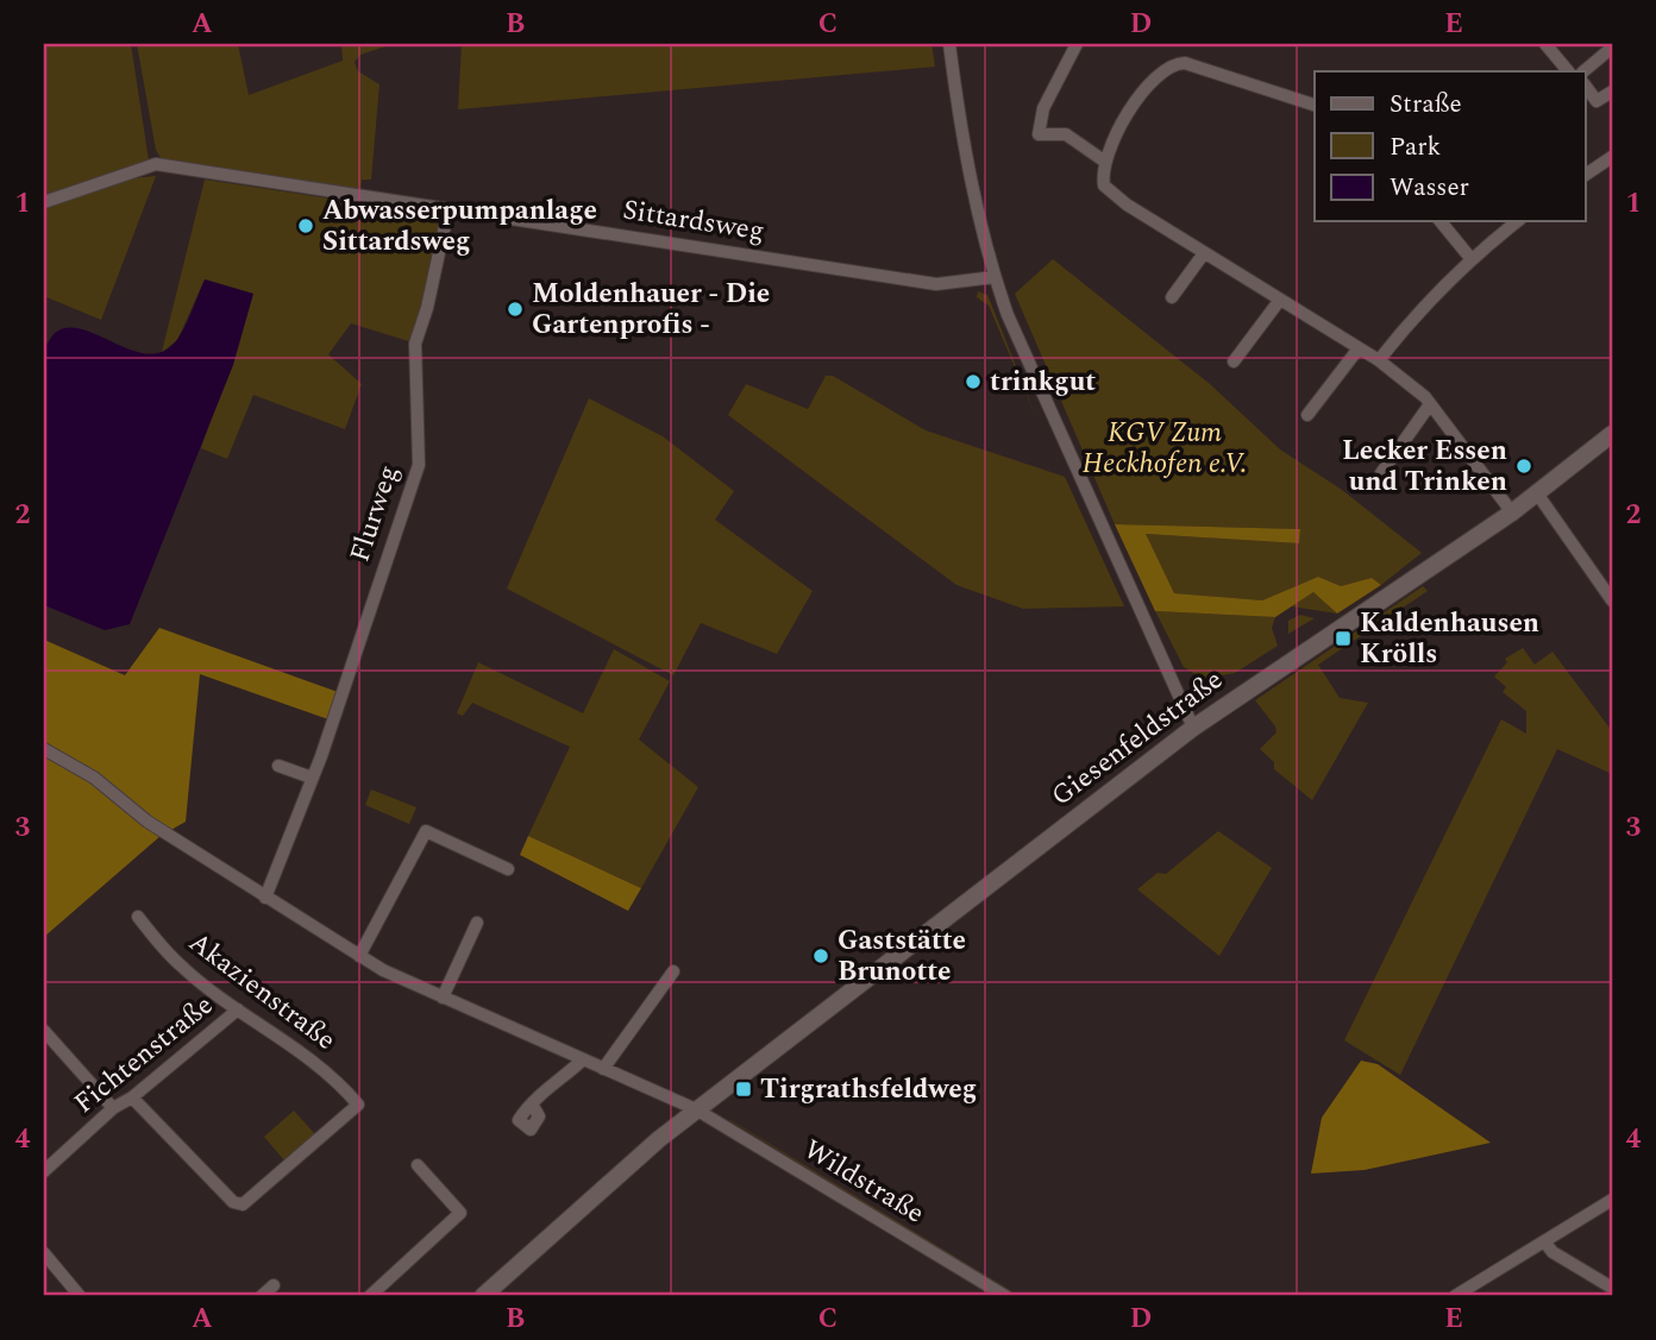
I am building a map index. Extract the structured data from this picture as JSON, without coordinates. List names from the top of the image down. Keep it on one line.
{"streets":{"main road":["Giesenfeldstraße"],"street":["Sittardsweg","Flurweg","Akazienstraße","Fichtenstraße","Wildstraße"]},"crossings":[["Sittardsweg","Flurweg"],["Giesenfeldstraße","Wildstraße"],["Akazienstraße","Fichtenstraße"]],"parks":["KGV Zum Heckhofen e.V."],"places":{"other":["Abwasserpumpanlage Sittardsweg","Moldenhauer - Die Gartenprofis -","trinkgut","Lecker Essen und Trinken","Gaststätte Brunotte"],"transit":["Kaldenhausen Krölls","Tirgrathsfeldweg"]},"legend":["Straße","Park","Wasser"],"grid":{"columns":["A","B","C","D","E"],"rows":["1","2","3","4"]}}
